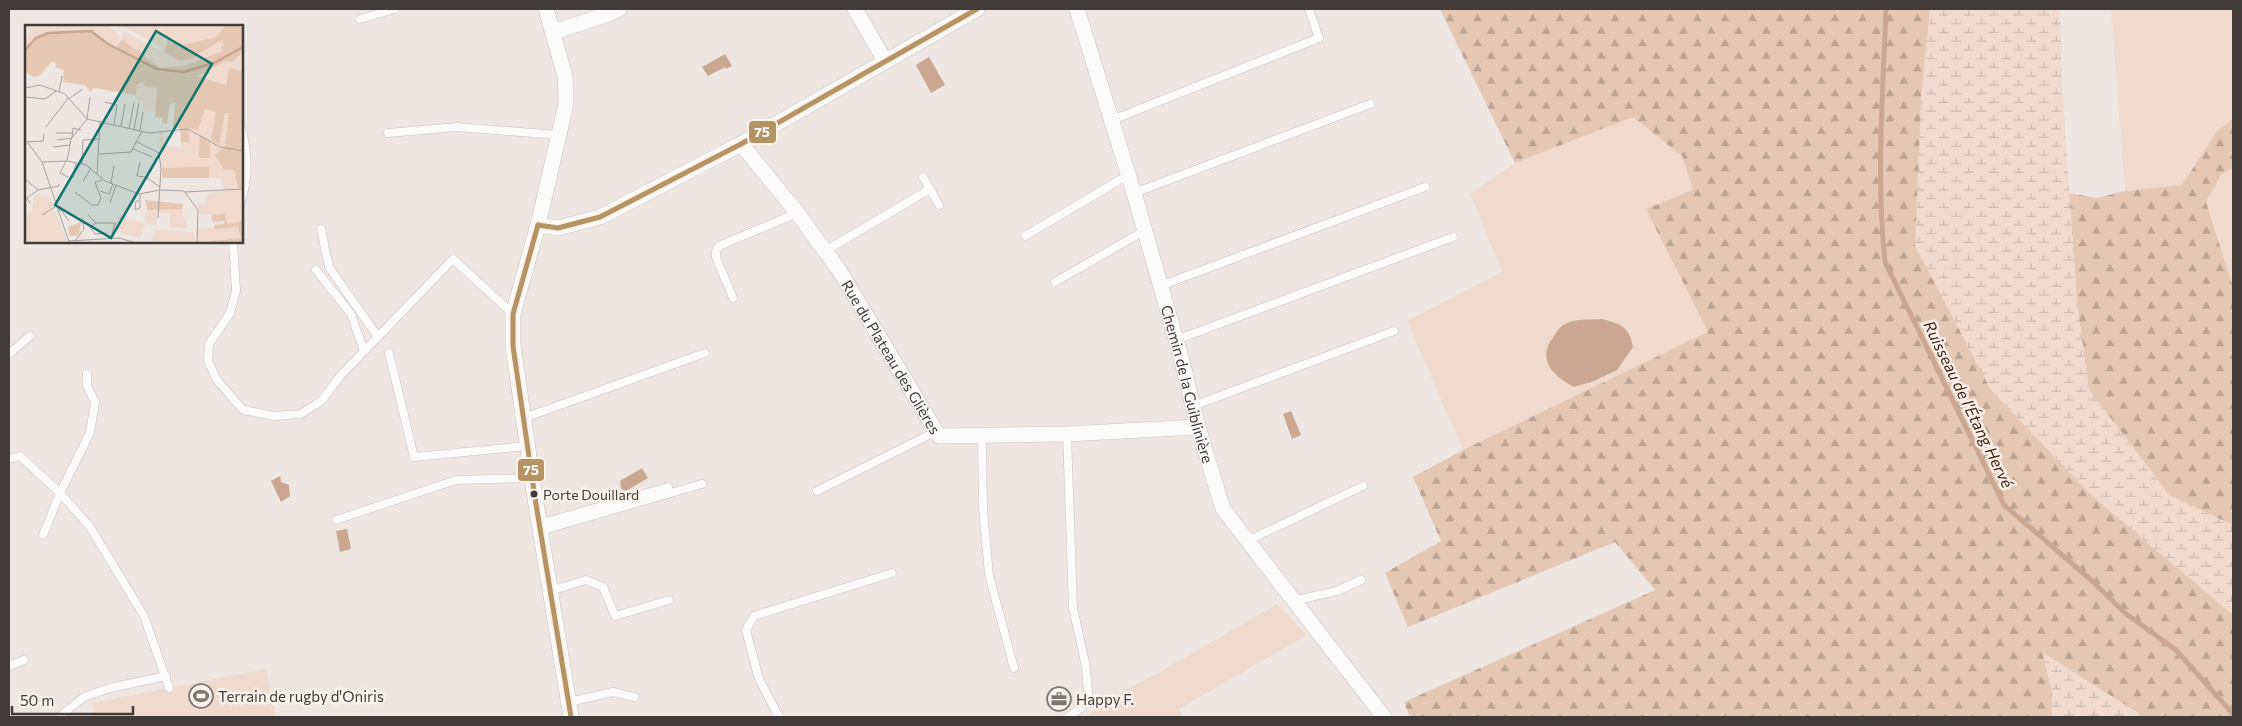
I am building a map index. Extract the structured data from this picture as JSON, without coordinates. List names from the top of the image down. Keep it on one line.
{"streets":{"street":["Rue du Plateau des Glières","Chemin de la Guiblinière"]},"crossings":[["Rue du Plateau des Glières","Chemin de la Guiblinière"]],"water":["Ruisseau de l'Étang Hervé"],"places":{"other":["Porte Douillard"],"sports":["Terrain de rugby d'Oniris"],"office":["Happy F."]},"lines":["transit line 75"],"scale_bar":"50 m"}
